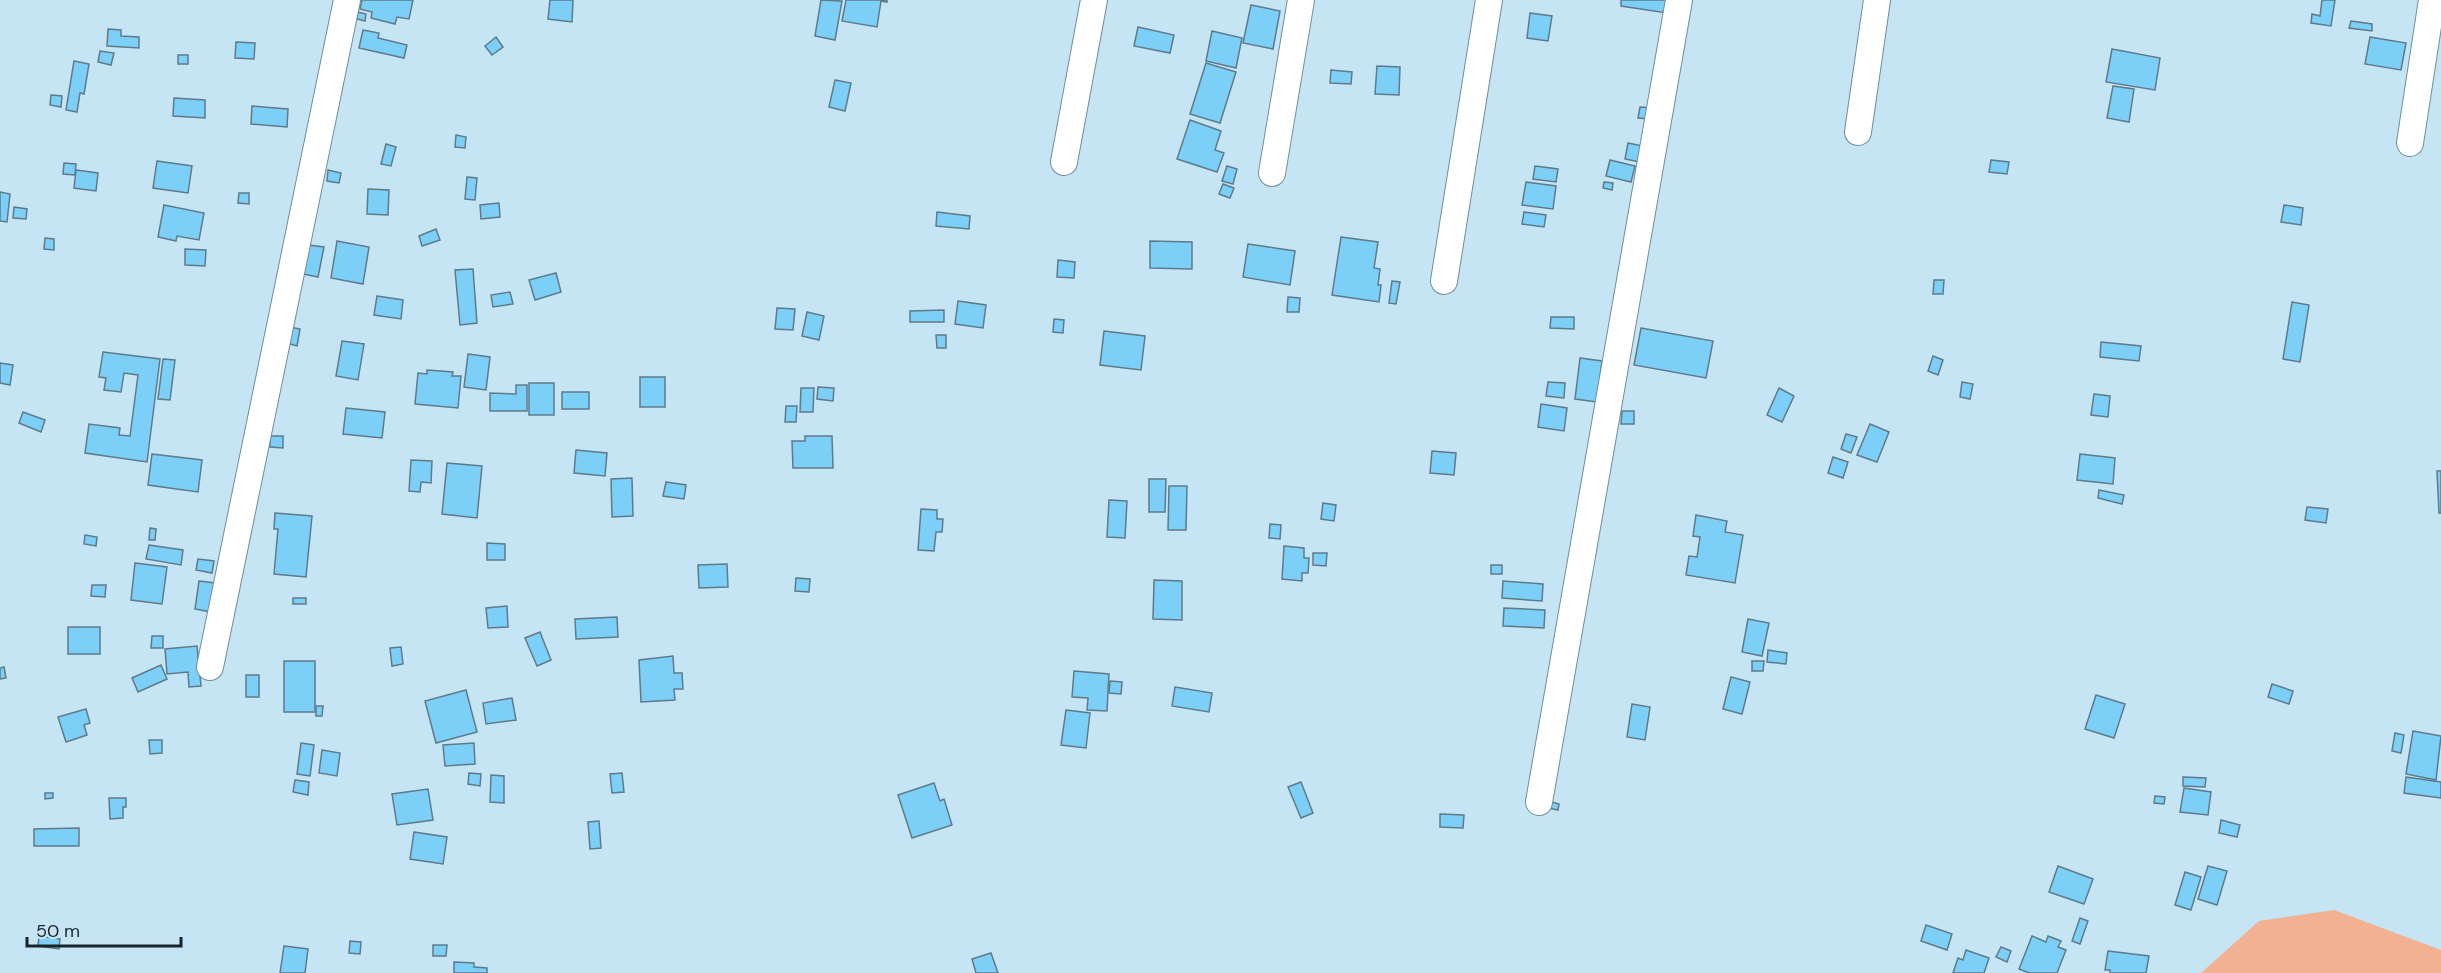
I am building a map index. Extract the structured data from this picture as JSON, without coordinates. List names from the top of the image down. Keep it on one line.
{"scale_bar":"50 m"}
